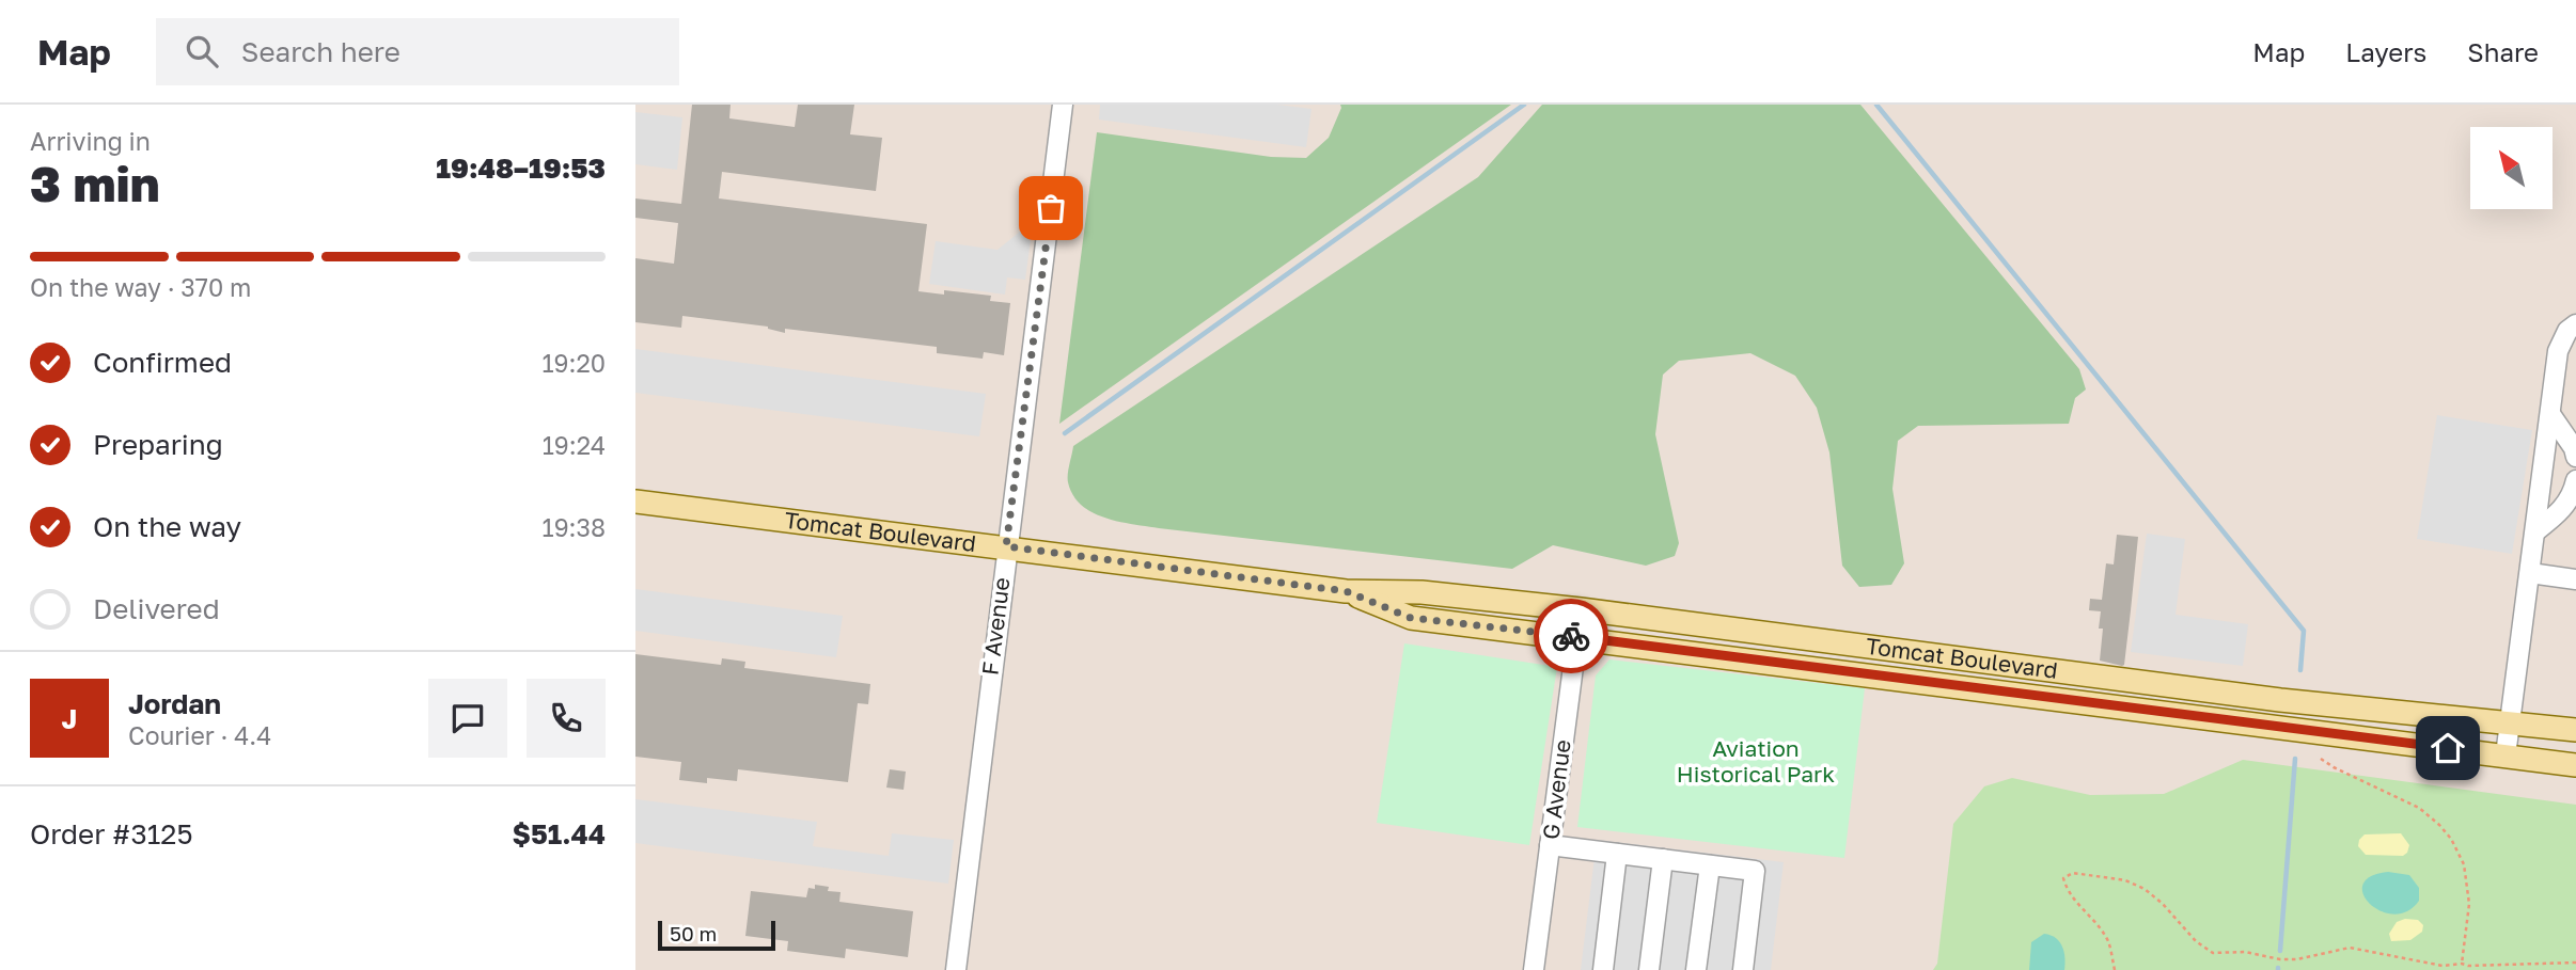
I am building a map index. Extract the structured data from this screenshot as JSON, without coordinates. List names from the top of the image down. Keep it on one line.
{"streets":{"main road":["Tomcat Boulevard"],"street":["F Avenue","G Avenue"]},"crossings":[["Tomcat Boulevard","F Avenue"],["Tomcat Boulevard","G Avenue"]],"parks":["Aviation Historical Park"],"scale_bar":"50 m","north":"top left","page":{"header":"Map","search":"Search here","nav":["Map","Layers","Share"],"heading":["3 min","Arriving in","19:48–19:53"],"panel":["Jordan","Courier · 4.4","Order #3125","$51.44"],"bar":"On the way · 370 m","list":[["Confirmed","19:20"],["Preparing","19:24"],["On the way","19:38"],"Delivered"],"round":"J","scale":"50 m"}}
